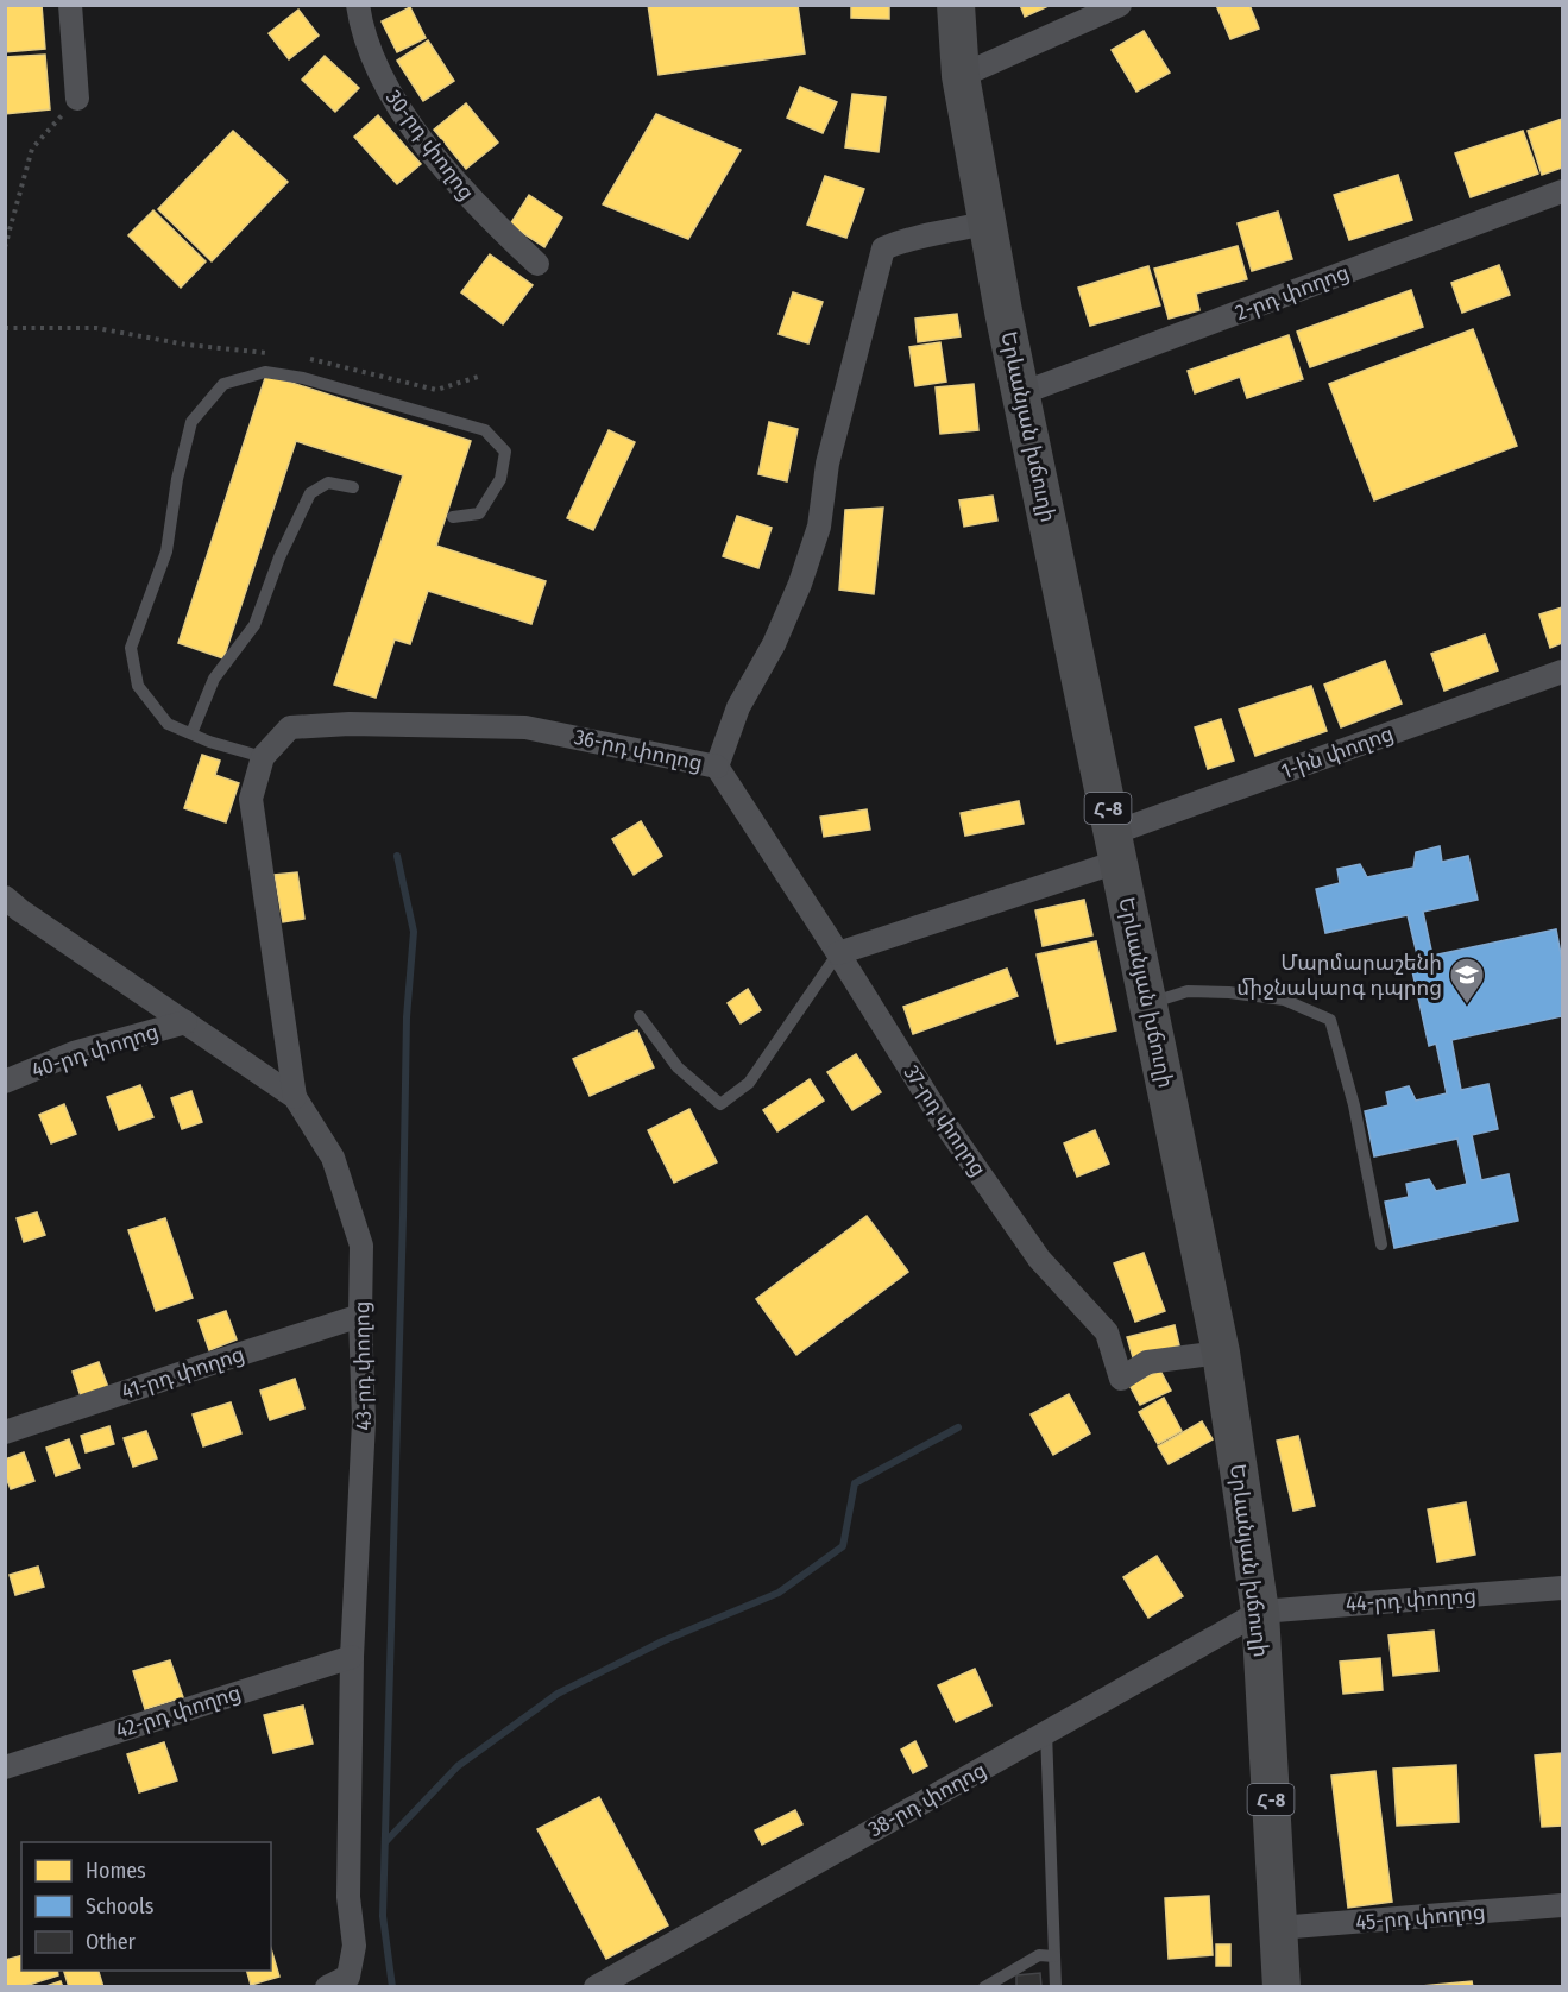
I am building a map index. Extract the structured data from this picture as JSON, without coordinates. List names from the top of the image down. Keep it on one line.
{"streets":{"main road":["Երևանյան խճուղի","Հ-8"],"street":["30-րդ փողոց","2-րդ փողոց","36-րդ փողոց","1-ին փողոց","40-րդ փողոց","37-րդ փողոց","43-րդ փողոց","41-րդ փողոց","44-րդ փողոց","42-րդ փողոց","38-րդ փողոց","45-րդ փողոց"]},"crossings":[["2-րդ փողոց","Երևանյան խճուղի"],["Երևանյան խճուղի","36-րդ փողոց"],["Երևանյան խճուղի","1-ին փողոց"],["Երևանյան խճուղի","37-րդ փողոց"],["Երևանյան խճուղի","44-րդ փողոց"],["Երևանյան խճուղի","38-րդ փողոց"],["Երևանյան խճուղի","45-րդ փողոց"],["36-րդ փողոց","37-րդ փողոց"],["36-րդ փողոց","43-րդ փողոց"],["1-ին փողոց","37-րդ փողոց"],["40-րդ փողոց","43-րդ փողոց"],["43-րդ փողոց","41-րդ փողոց"],["43-րդ փողոց","42-րդ փողոց"],["44-րդ փողոց","38-րդ փողոց"]],"places":{"school or university":["Մարմարաշենի միջնակարգ դպրոց"]},"legend":["Homes","Schools","Other"]}
